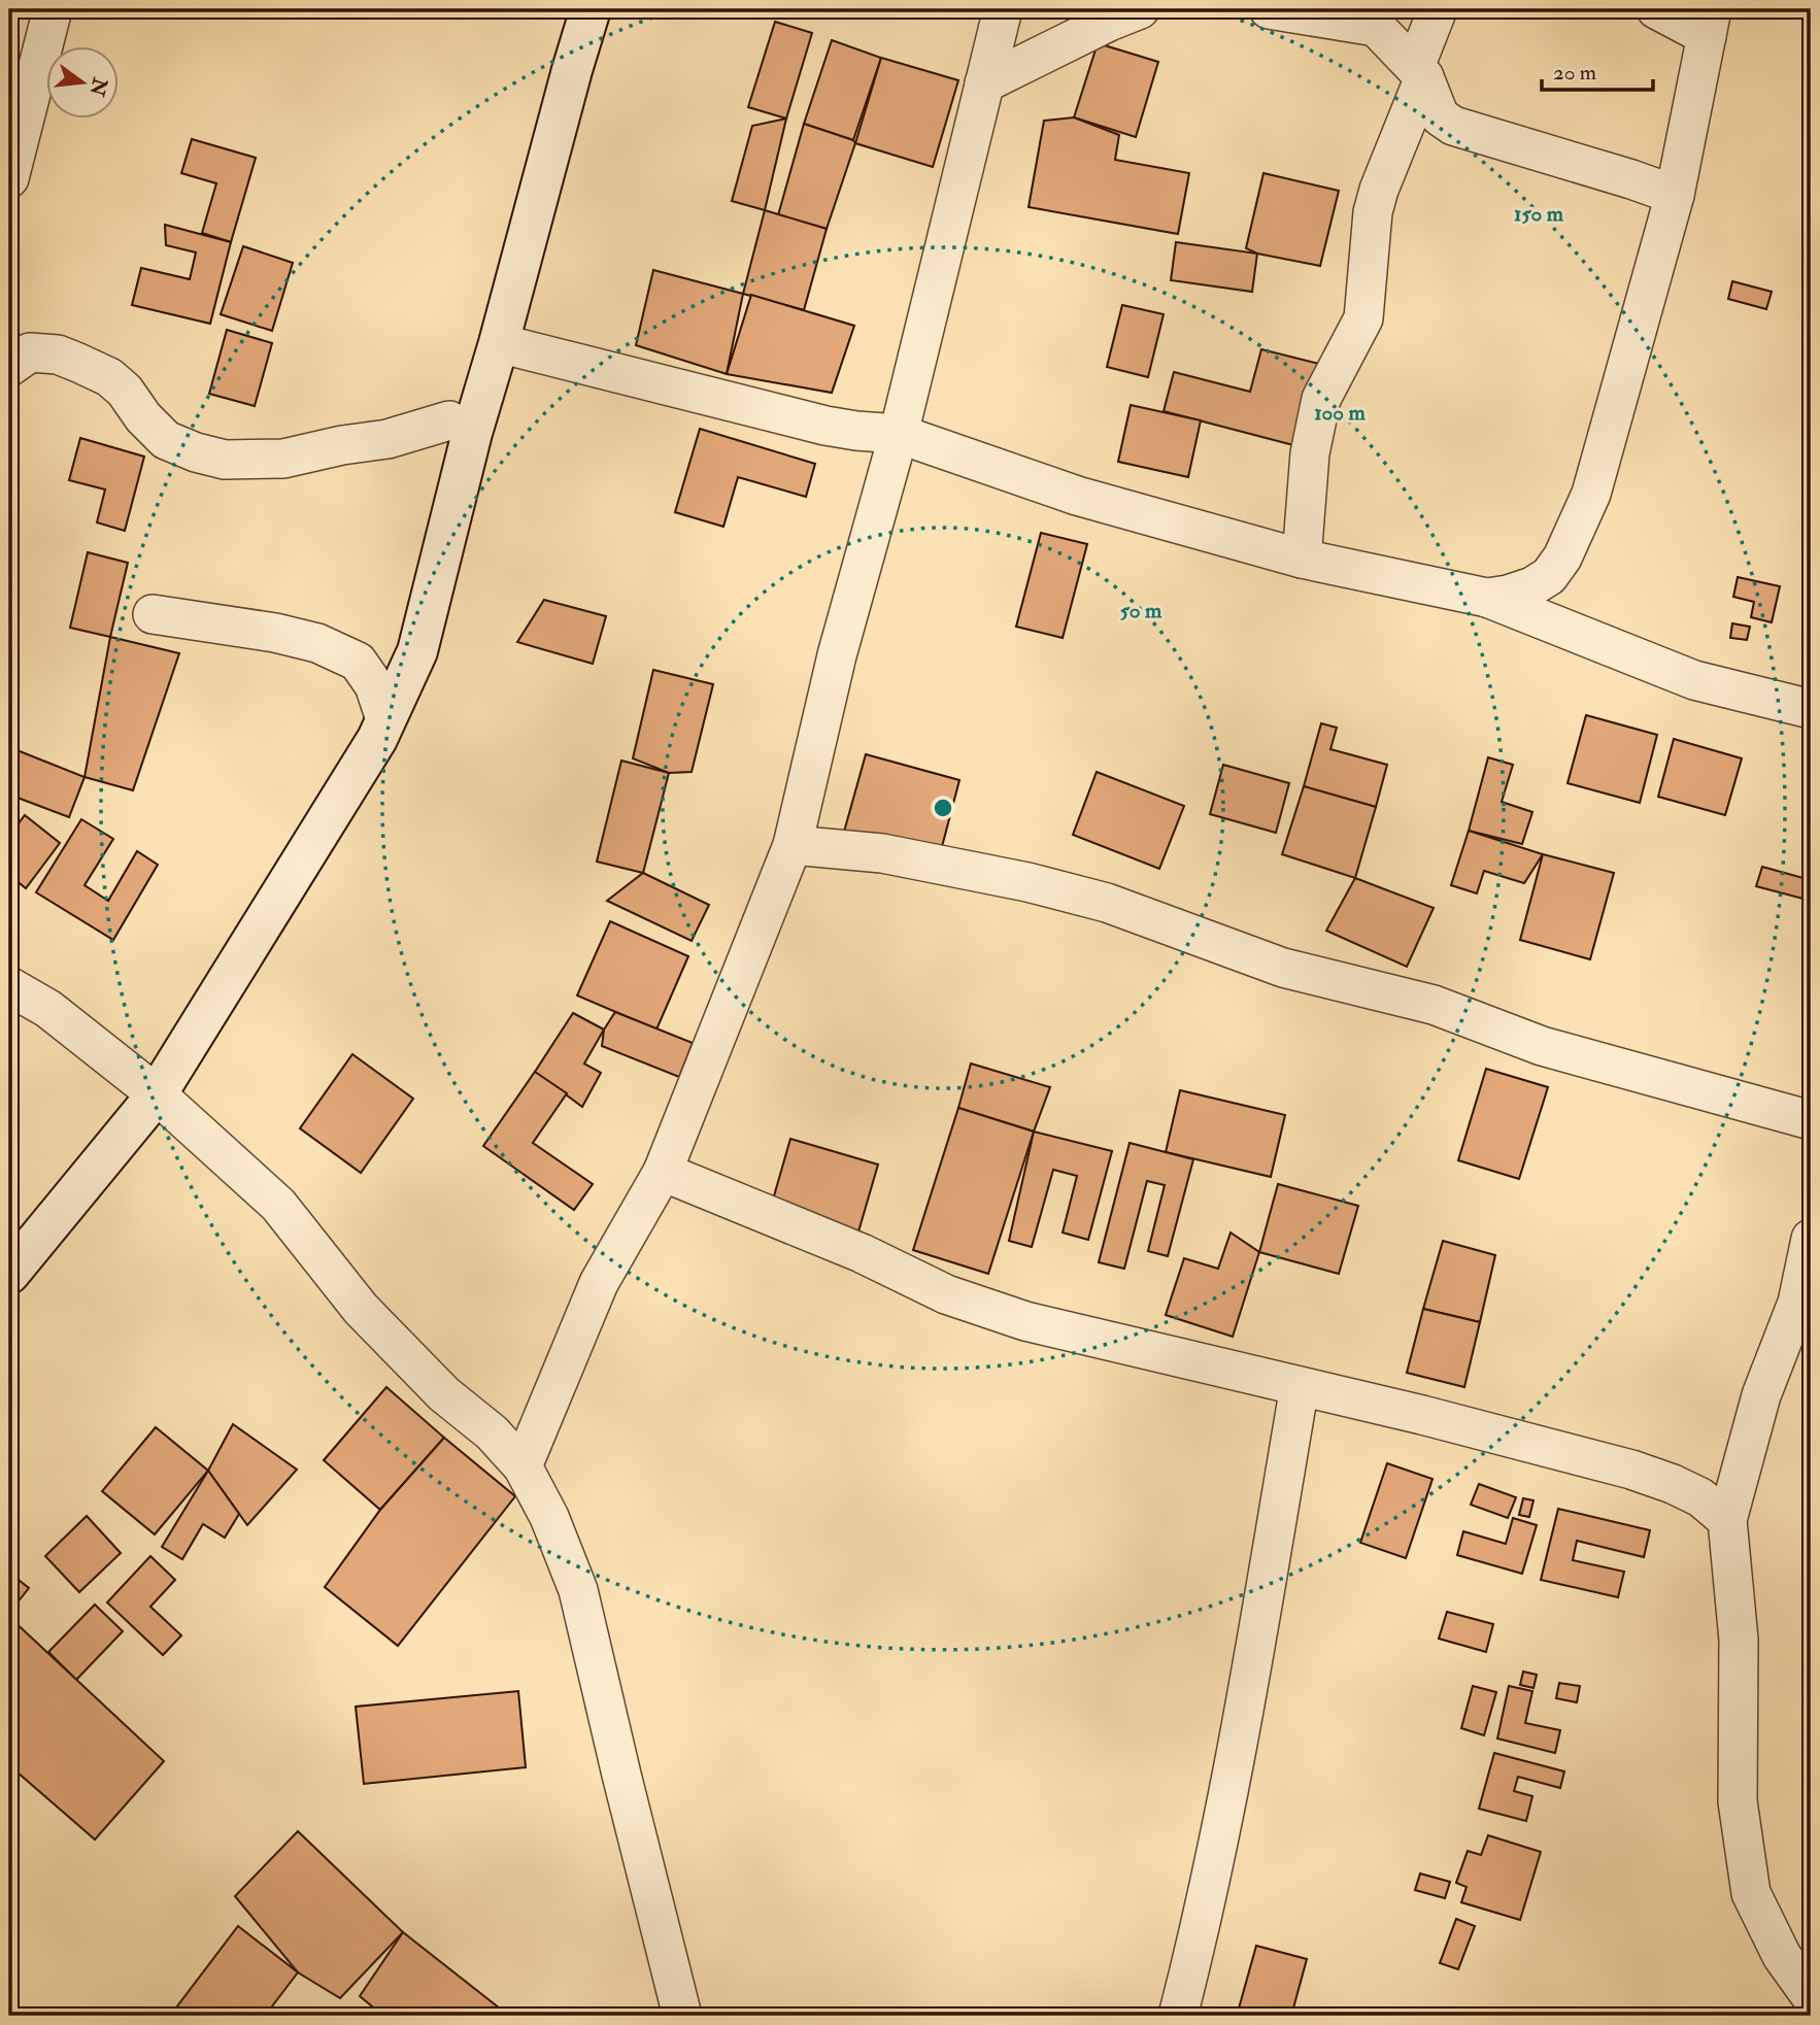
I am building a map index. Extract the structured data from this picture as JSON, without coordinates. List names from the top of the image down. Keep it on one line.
{"scale_bar":"20 m","north":"right","rings":["150 m","100 m","50 m"]}
